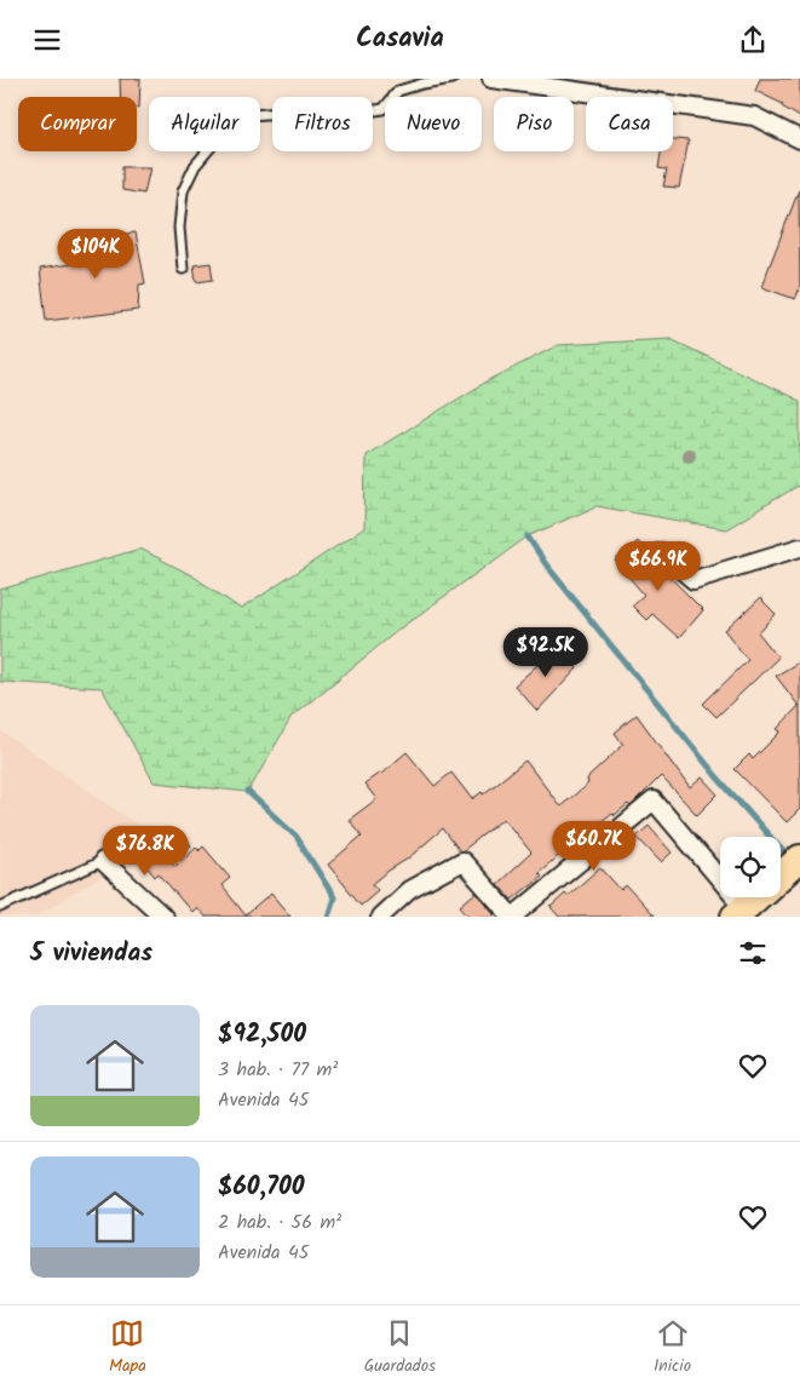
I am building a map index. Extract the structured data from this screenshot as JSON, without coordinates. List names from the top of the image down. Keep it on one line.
{"page":{"header":"Casavia","chip":["Comprar","Alquilar","Filtros","Nuevo","Piso","Casa"],"price":["$104K","$66.9K","$92.5K","$60.7K","$76.8K"],"heading":"5 viviendas","list":[{"name":"$92,500","note":"3 hab. · 77 m² · Avenida 45"},{"name":"$60,700","note":"2 hab. · 56 m² · Avenida 45"}],"tabs":["Mapa","Guardados","Inicio"]}}
